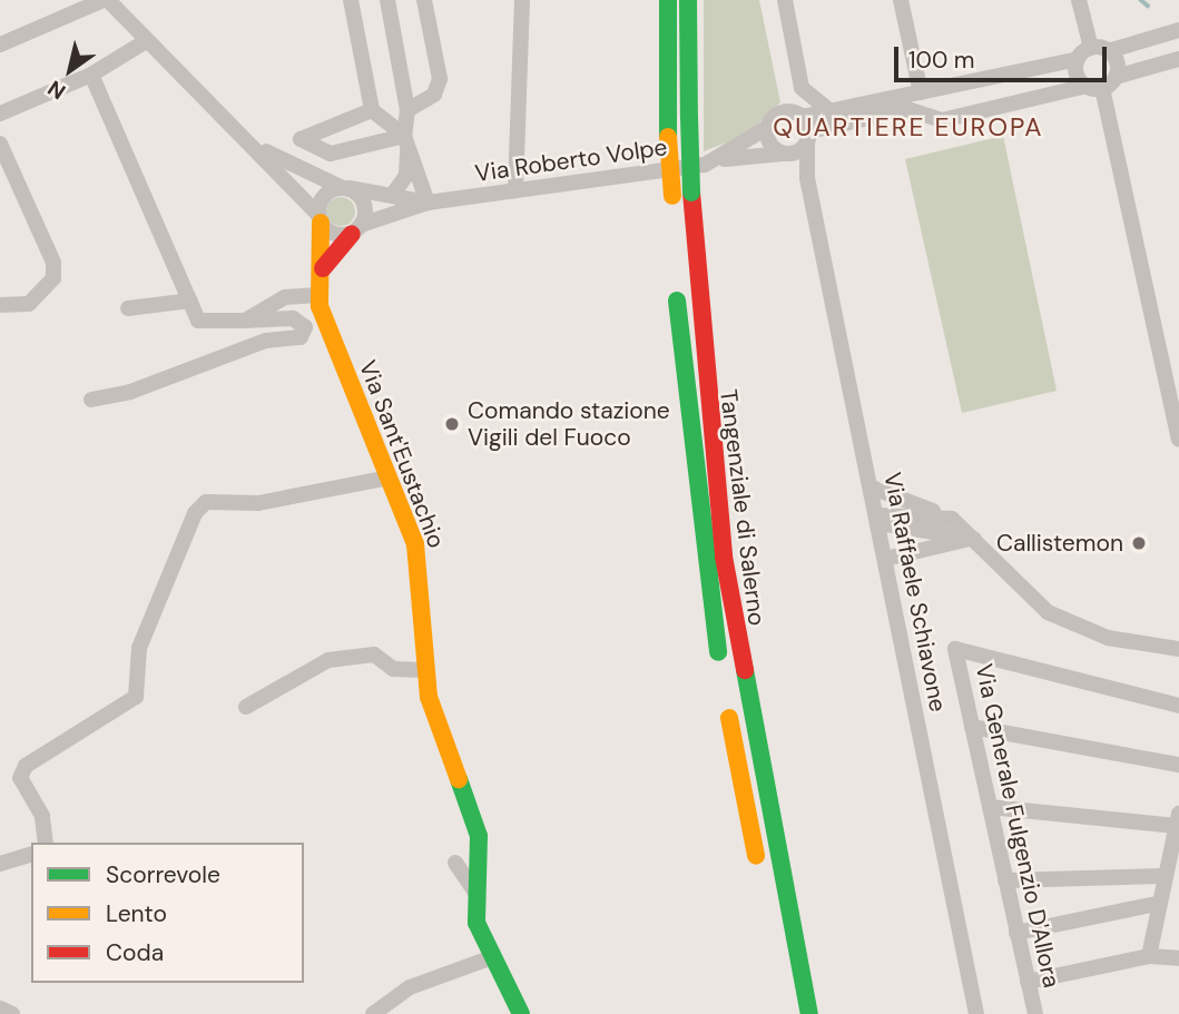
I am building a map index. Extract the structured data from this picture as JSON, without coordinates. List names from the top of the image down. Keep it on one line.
{"streets":{"main road":["Via Sant'Eustachio","Tangenziale di Salerno"],"street":["Via Roberto Volpe","Via Raffaele Schiavone","Via Generale Fulgenzio D'Allora"]},"crossings":[["Via Roberto Volpe","Via Raffaele Schiavone"]],"districts":["QUARTIERE EUROPA"],"places":["Comando stazione Vigili del Fuoco","Callistemon"],"legend":["Scorrevole","Lento","Coda"],"scale_bar":"100 m","north":"bottom left"}
